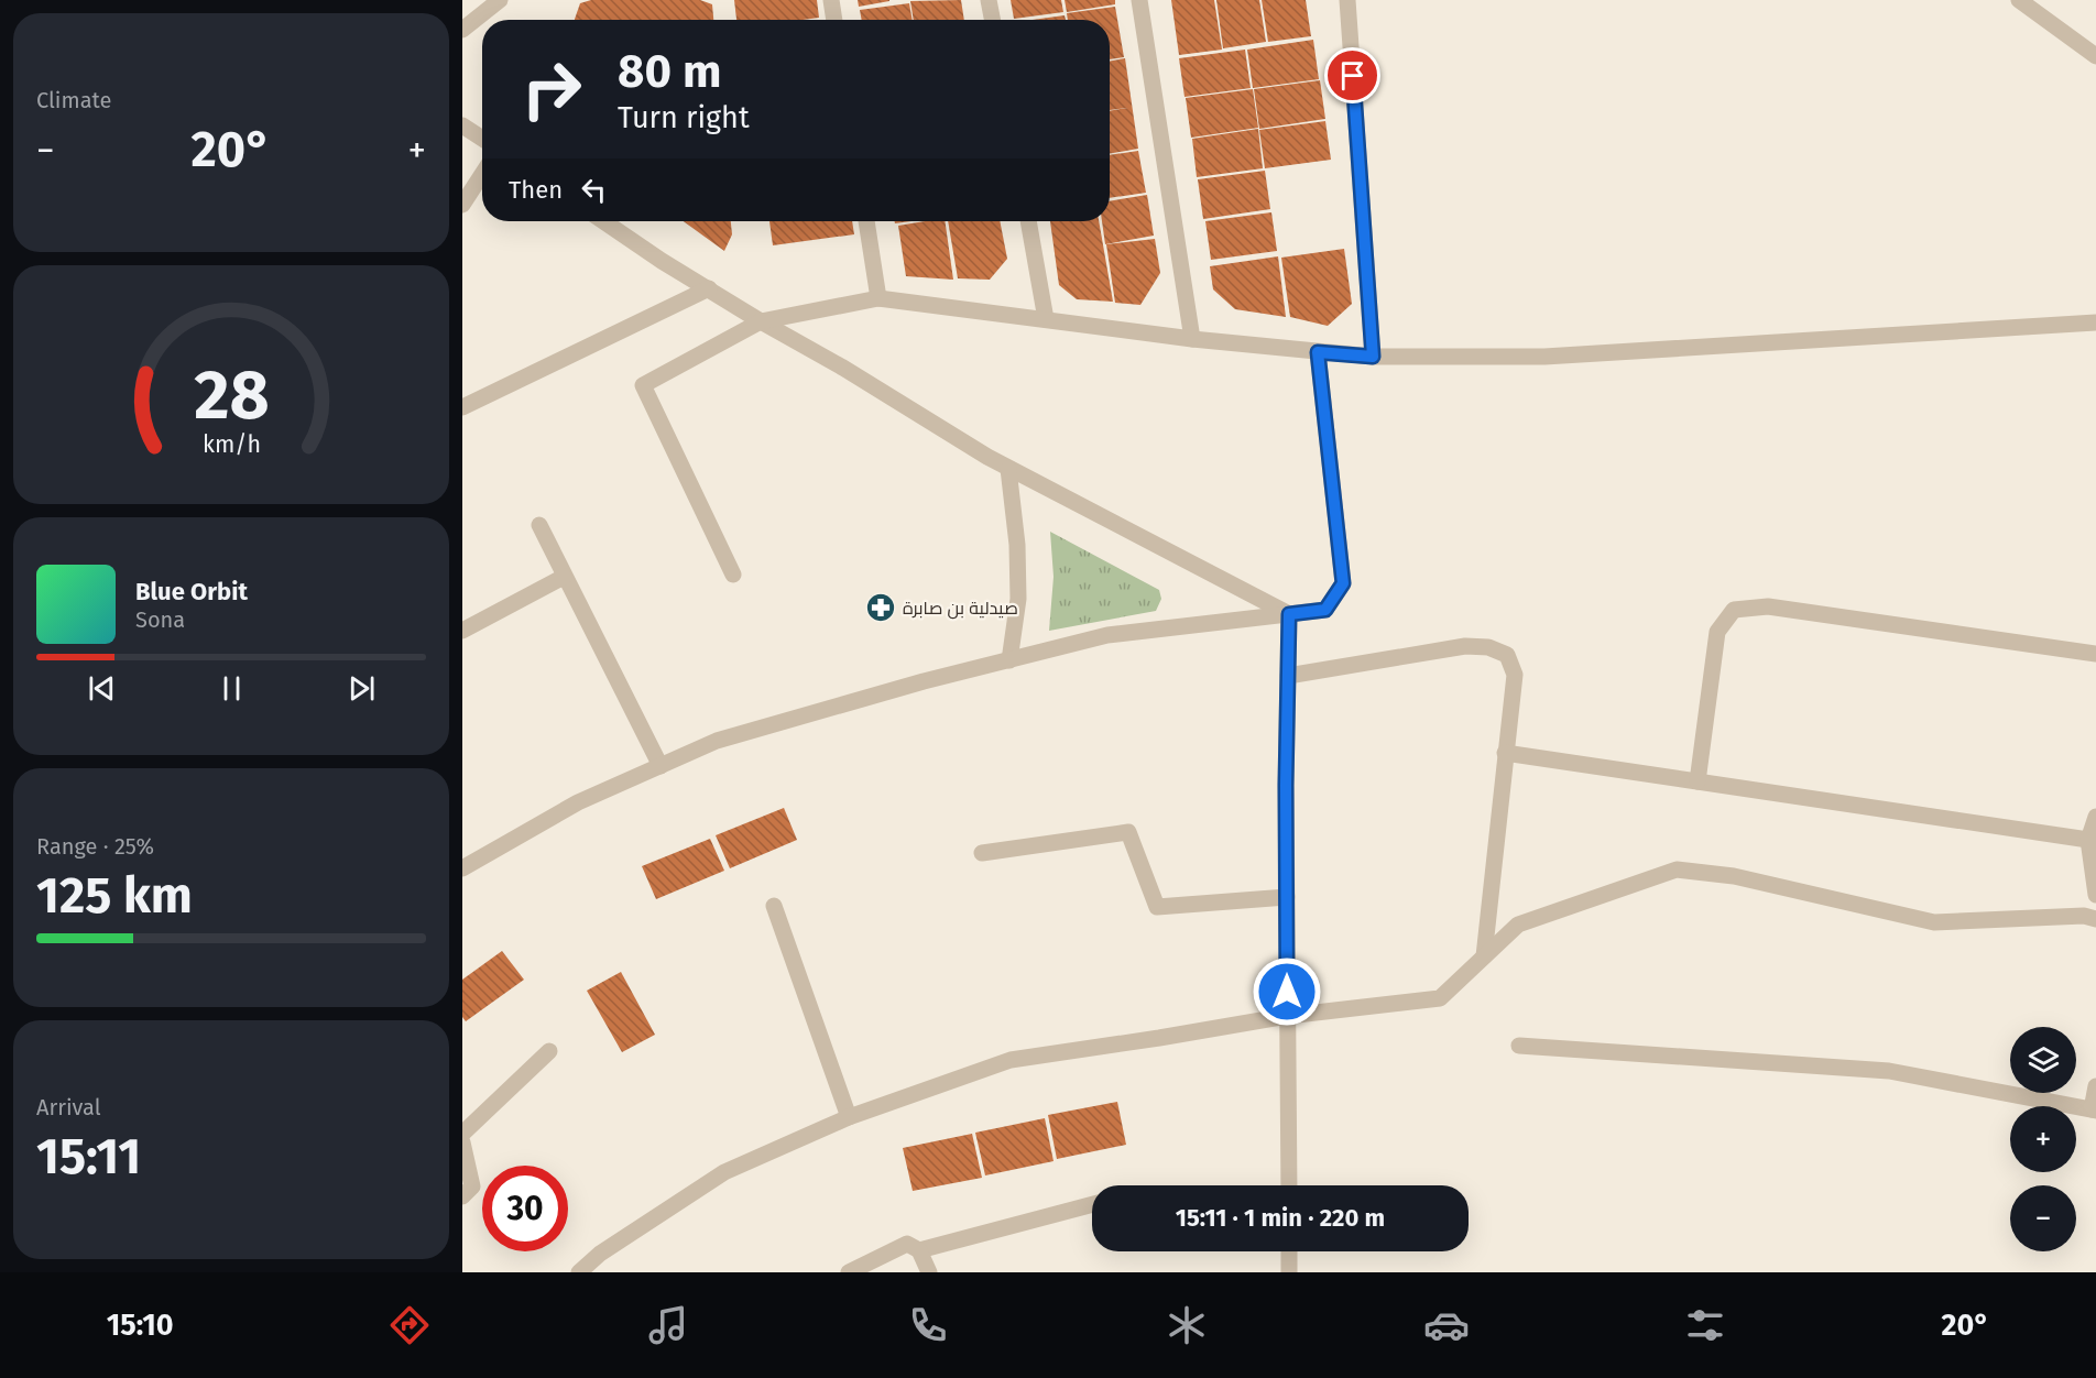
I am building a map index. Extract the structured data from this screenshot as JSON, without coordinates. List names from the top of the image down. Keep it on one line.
{"places":{"pharmacy":["صيدلية بن صابرة"]},"page":{"tile":["Climate",["Range · 25%","125 km"],["Arrival","15:11"]],"turn":["80 m","Turn right"],"heat":["−","20°","+"],"then":"Then","song":["Blue Orbit","Sona"],"map_buttons":["+","−"],"limit":"30","trip":"15:11 · 1 min · 220 m","tabs":["15:10","20°"],"gauge":["28","km/h"]}}
